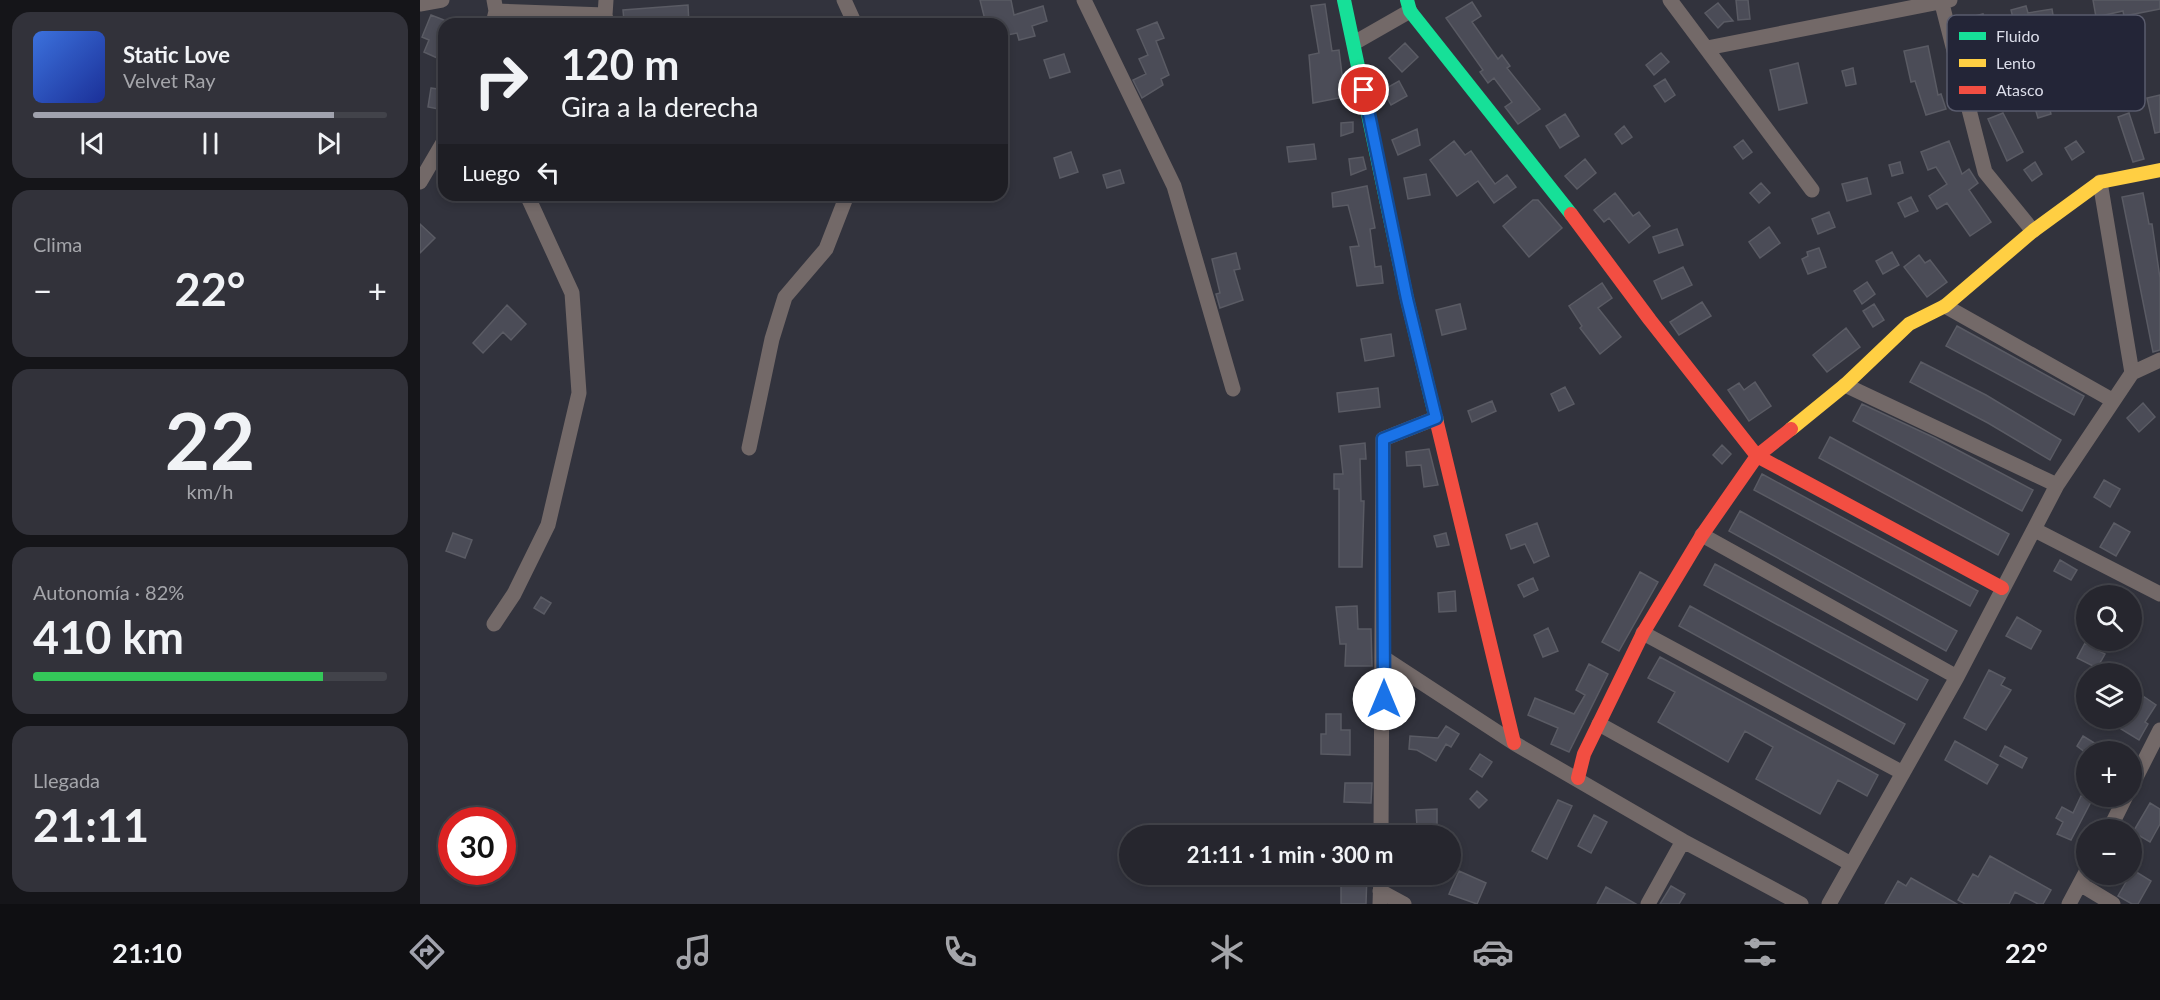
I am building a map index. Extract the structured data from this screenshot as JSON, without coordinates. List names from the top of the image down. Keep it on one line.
{"legend":["Fluido","Lento","Atasco"],"page":{"turn":["120 m","Gira a la derecha"],"song":["Static Love","Velvet Ray"],"then":"Luego","tile":["Clima",["22","km/h"],["Autonomía · 82%","410 km"],["Llegada","21:11"]],"heat":["−","22°","+"],"map_buttons":["+","−"],"limit":"30","trip":"21:11 · 1 min · 300 m","tabs":["21:10","22°"]}}
